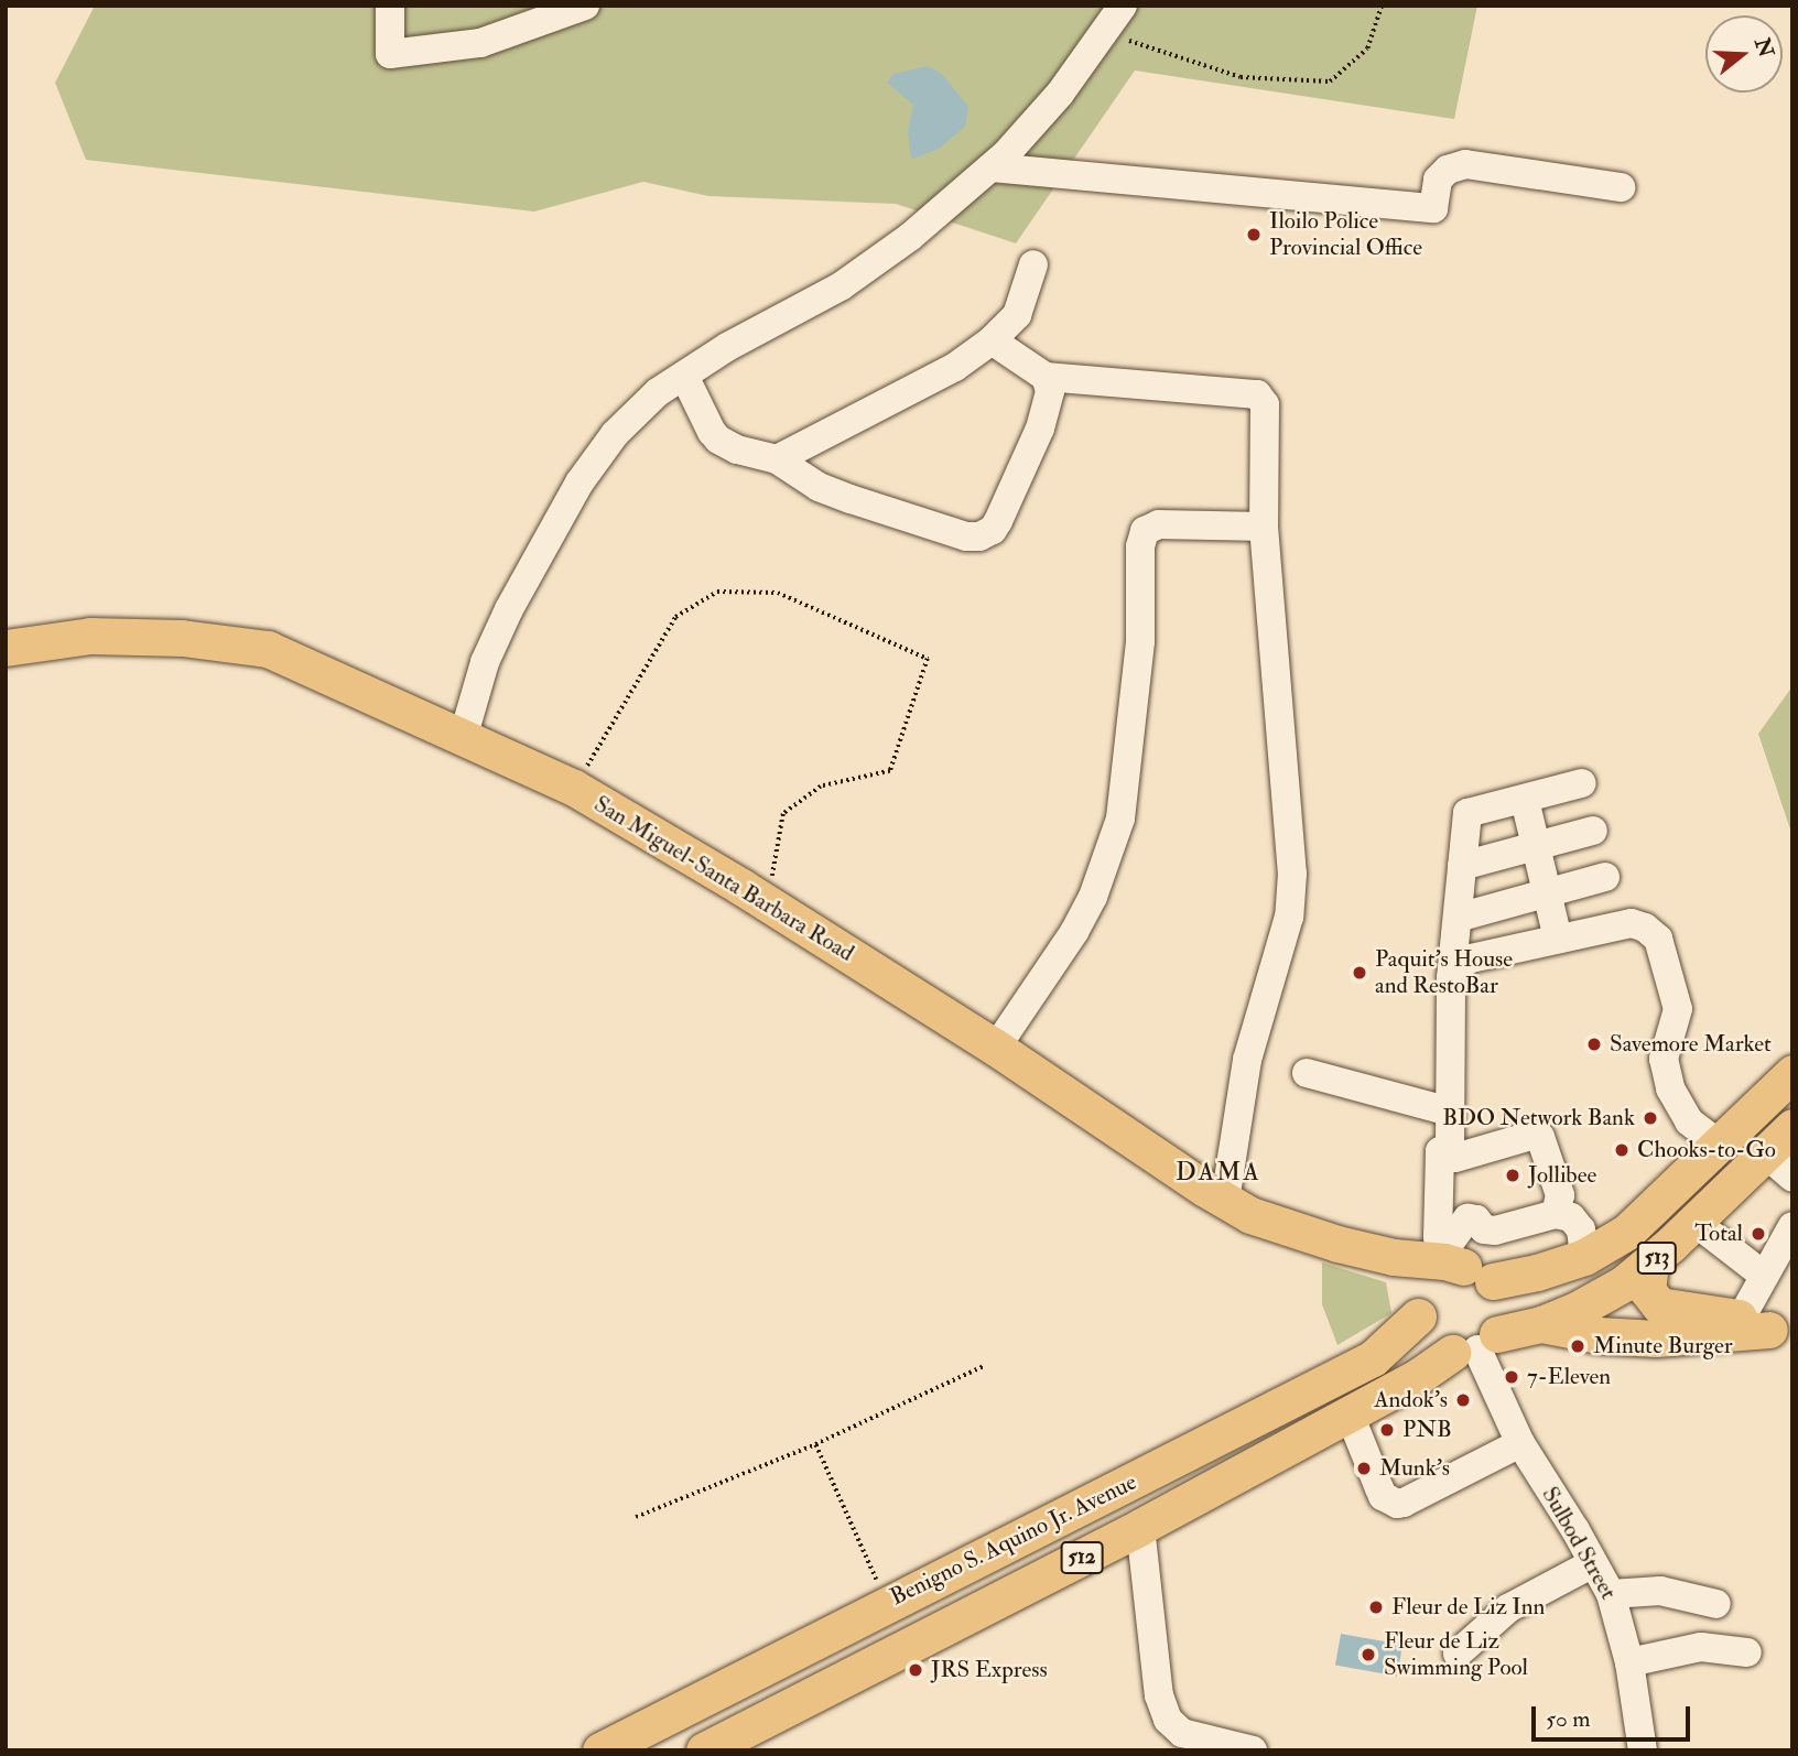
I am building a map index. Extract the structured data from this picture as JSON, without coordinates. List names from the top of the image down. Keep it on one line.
{"streets":{"main road":["San Miguel-Santa Barbara Road","513","Benigno S. Aquino Jr. Avenue","512"],"street":["Sulbod Street"]},"crossings":[["San Miguel-Santa Barbara Road","513"],["San Miguel-Santa Barbara Road","Benigno S. Aquino Jr. Avenue"],["San Miguel-Santa Barbara Road","Sulbod Street"],["San Miguel-Santa Barbara Road","512"],["513","Benigno S. Aquino Jr. Avenue"],["513","Sulbod Street"],["513","512"],["Benigno S. Aquino Jr. Avenue","Sulbod Street"],["Benigno S. Aquino Jr. Avenue","512"],["Sulbod Street","512"]],"districts":["DAMA"],"places":["Iloilo Police Provincial Office","Paquit's House and RestoBar","Savemore Market","BDO Network Bank","Chooks-to-Go","Jollibee","Total","Minute Burger","7-Eleven","Andok's","PNB","Munk's","Fleur de Liz Inn","Fleur de Liz Swimming Pool","JRS Express"],"scale_bar":"50 m","north":"right"}
